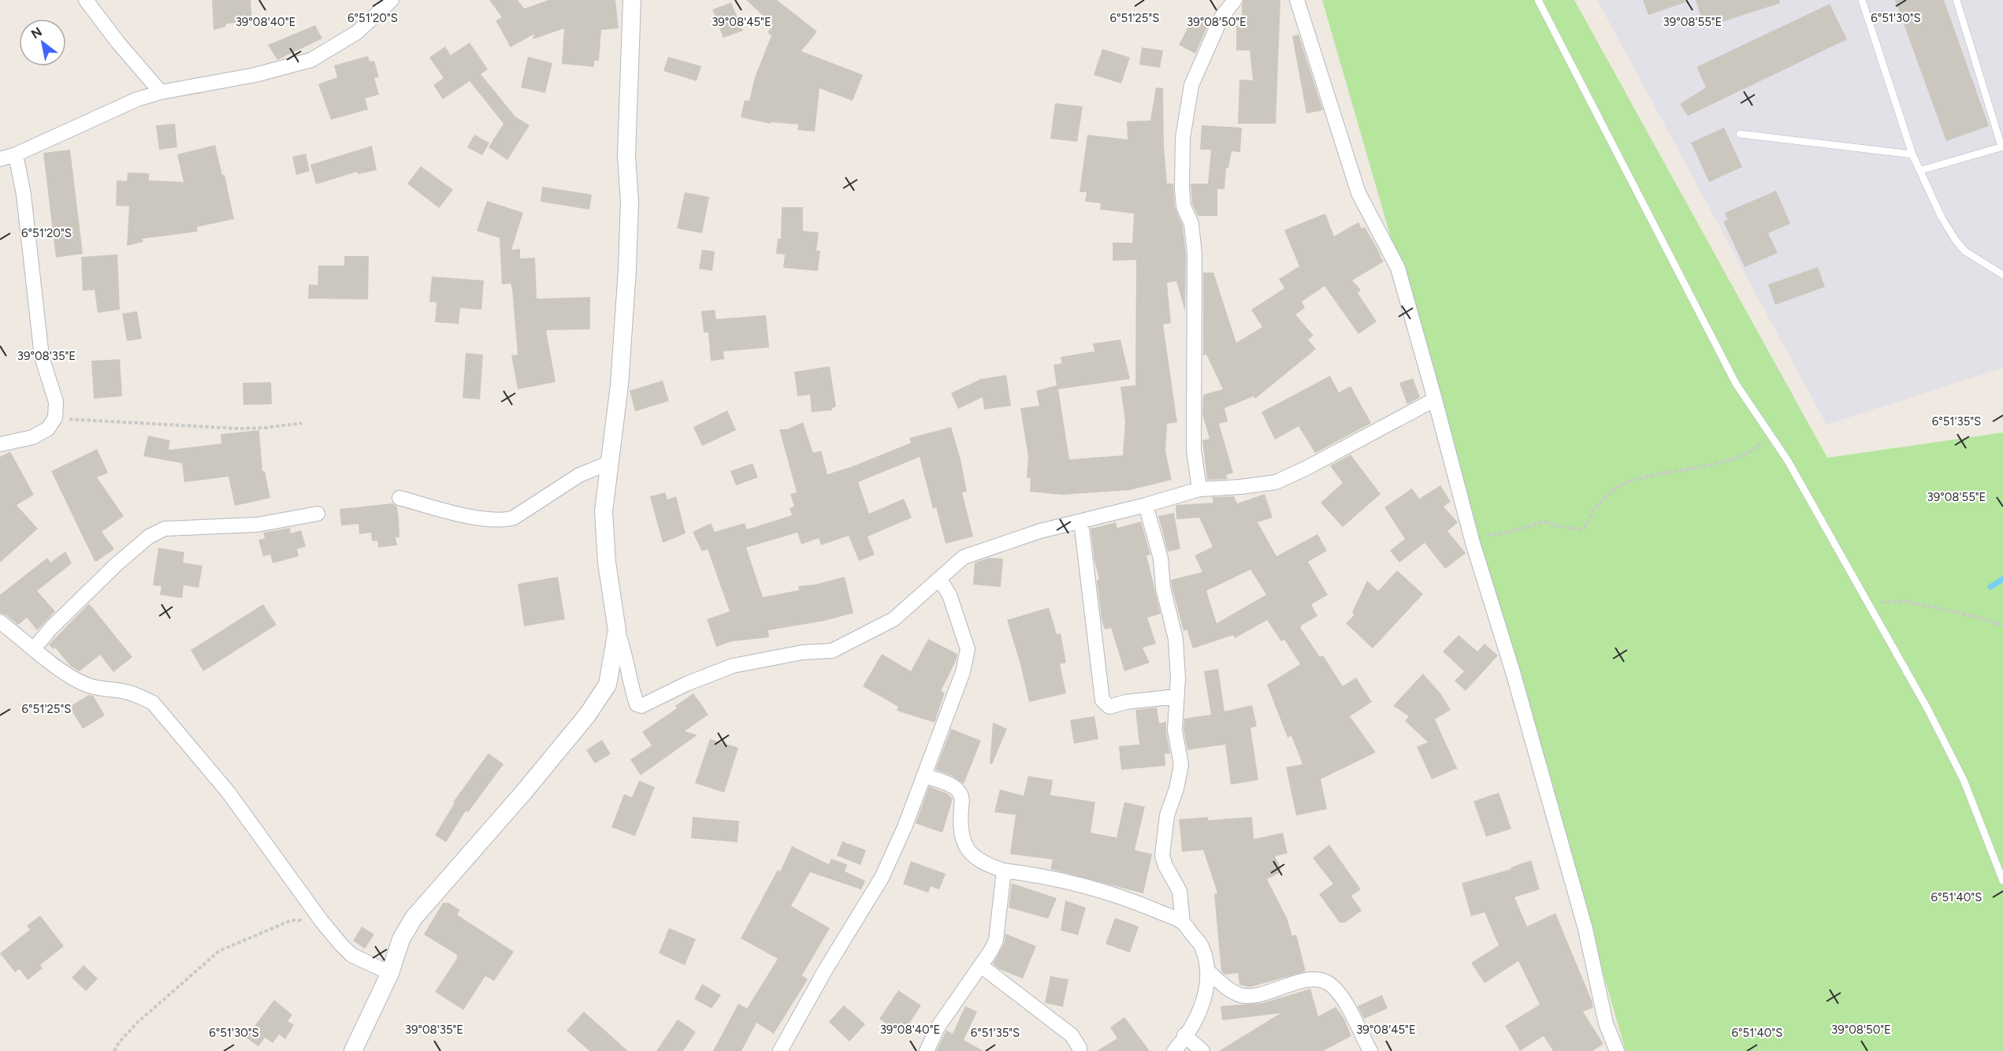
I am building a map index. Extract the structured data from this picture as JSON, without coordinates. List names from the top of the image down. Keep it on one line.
{"north":"top left","coordinates":["6°51'20\"S","6°51'30\"S","6°51'25\"S","39°08'40\"E","39°08'45\"E","39°08'50\"E","39°08'55\"E","39°08'35\"E","6°51'35\"S","6°51'40\"S"]}
